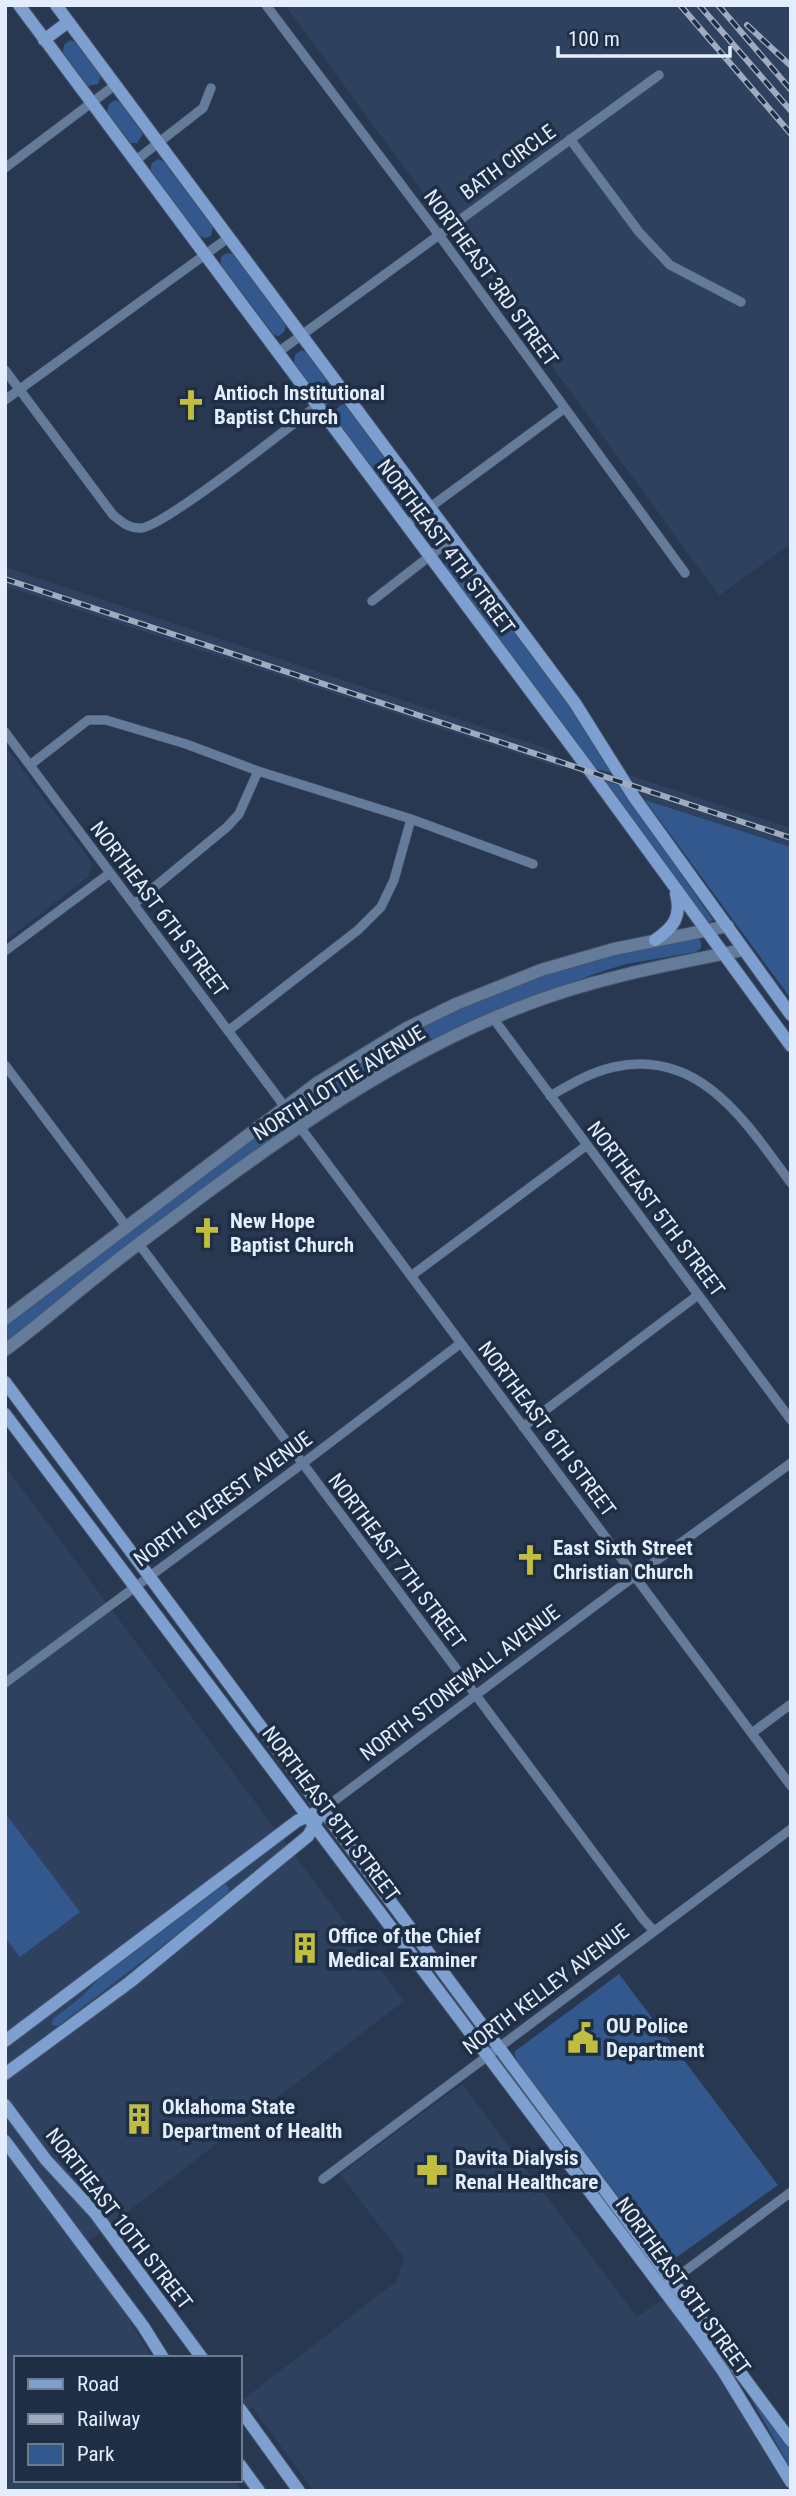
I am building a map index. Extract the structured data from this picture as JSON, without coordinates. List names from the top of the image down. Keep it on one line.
{"streets":{"main road":["NORTHEAST 4TH STREET","NORTH STONEWALL AVENUE","NORTHEAST 8TH STREET","NORTHEAST 10TH STREET"],"street":["BATH CIRCLE","NORTHEAST 3RD STREET","NORTHEAST 6TH STREET","NORTH LOTTIE AVENUE","NORTHEAST 5TH STREET","NORTH EVEREST AVENUE","NORTHEAST 7TH STREET","NORTH KELLEY AVENUE"]},"crossings":[["BATH CIRCLE","NORTHEAST 3RD STREET"],["BATH CIRCLE","NORTHEAST 4TH STREET"],["NORTHEAST 4TH STREET","NORTH LOTTIE AVENUE"],["NORTHEAST 6TH STREET","NORTH LOTTIE AVENUE"],["NORTHEAST 6TH STREET","NORTH EVEREST AVENUE"],["NORTHEAST 6TH STREET","NORTH STONEWALL AVENUE"],["NORTH LOTTIE AVENUE","NORTHEAST 5TH STREET"],["NORTH LOTTIE AVENUE","NORTHEAST 7TH STREET"],["NORTH EVEREST AVENUE","NORTHEAST 7TH STREET"],["NORTH EVEREST AVENUE","NORTHEAST 8TH STREET"],["NORTHEAST 7TH STREET","NORTH STONEWALL AVENUE"],["NORTHEAST 7TH STREET","NORTH KELLEY AVENUE"],["NORTH STONEWALL AVENUE","NORTHEAST 8TH STREET"],["NORTHEAST 8TH STREET","NORTH KELLEY AVENUE"]],"places":{"church":["Antioch Institutional Baptist Church","New Hope Baptist Church","East Sixth Street Christian Church"],"building":["Office of the Chief Medical Examiner","Oklahoma State Department of Health"],"public building":["OU Police Department"],"pharmacy":["Davita Dialysis Renal Healthcare"]},"legend":["Road","Railway","Park"],"scale_bar":"100 m"}
